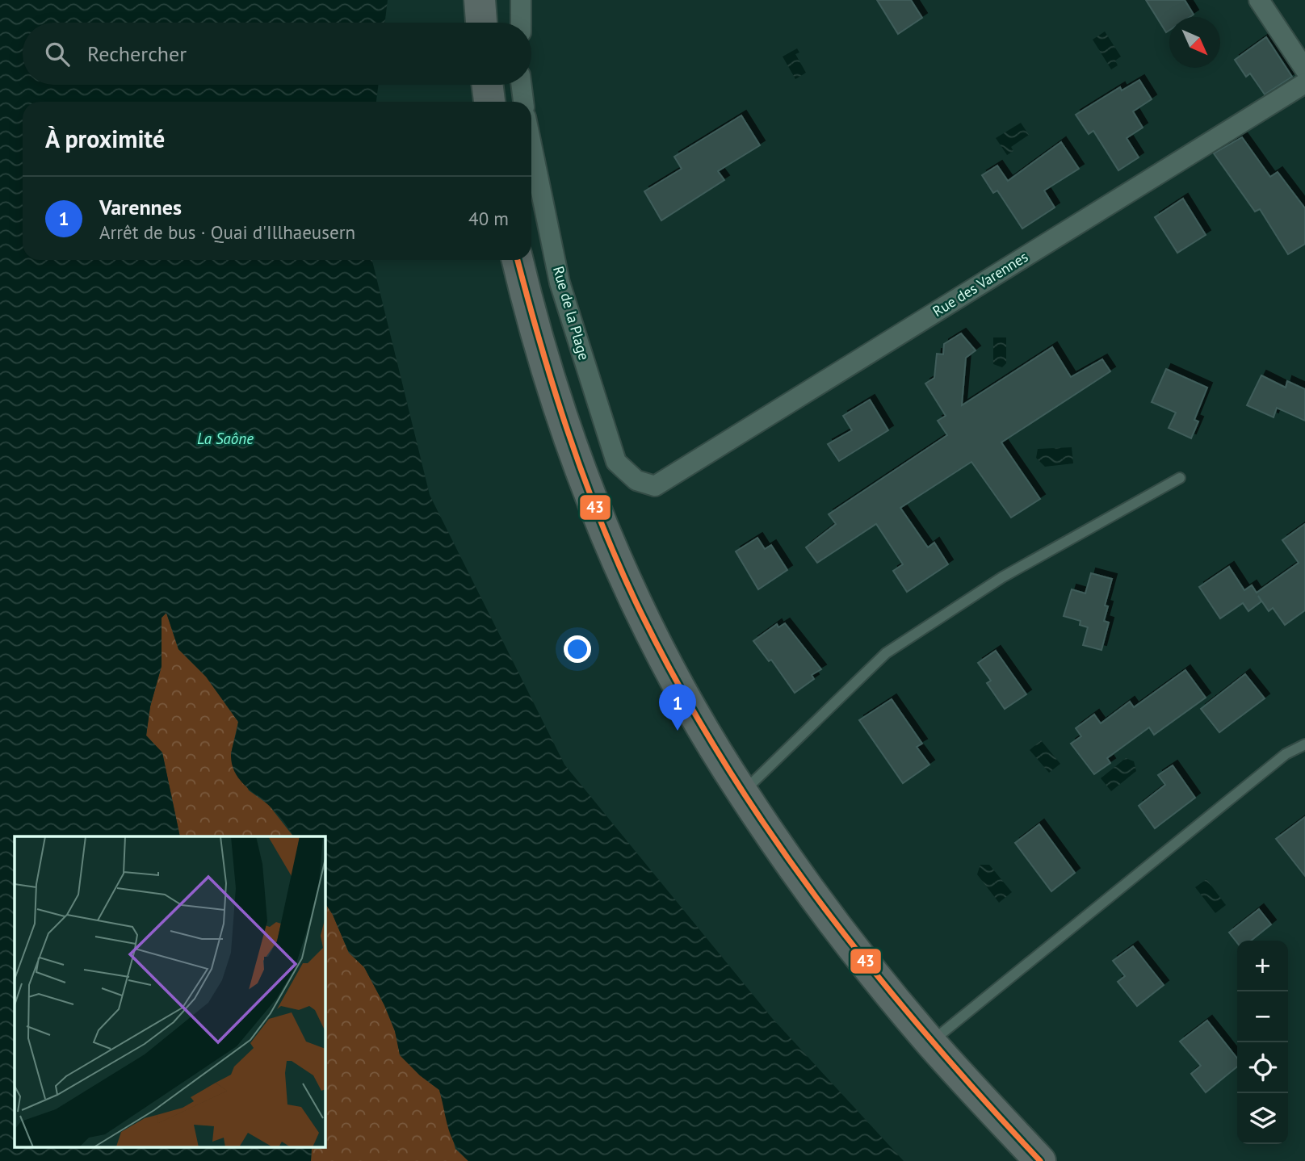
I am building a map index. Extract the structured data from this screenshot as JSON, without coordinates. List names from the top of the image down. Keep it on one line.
{"streets":{"street":["Rue des Varennes","Rue de la Plage"]},"crossings":[["Rue des Varennes","Rue de la Plage"]],"water":["La Saône"],"lines":["transit line 43"],"north":"bottom right","page":{"search":"Rechercher","heading":"À proximité","list":[{"mark":"1","name":"Varennes","note":"Arrêt de bus · Quai d'Illhaeusern","value":"40 m"}],"pins":"1","map_buttons":["+","−"]}}
